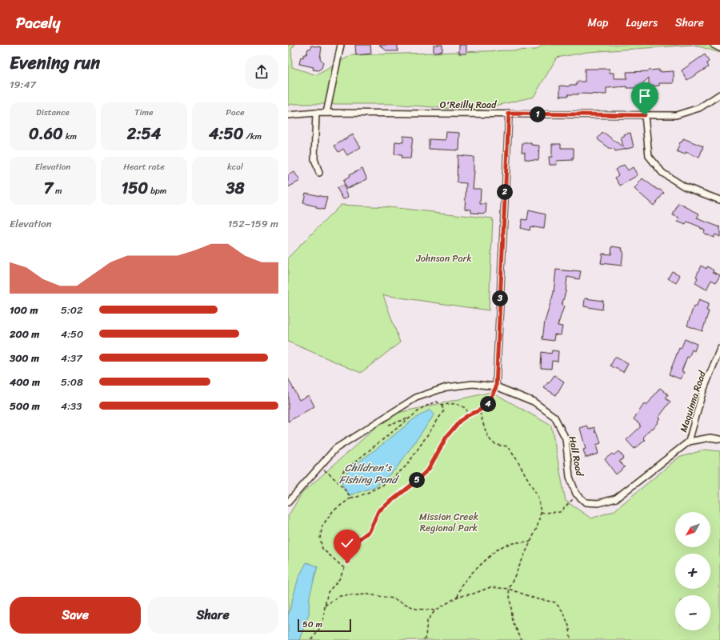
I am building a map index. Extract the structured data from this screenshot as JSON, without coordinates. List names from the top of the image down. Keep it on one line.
{"streets":{"street":["O'Reilly Road","Maquinna Road","Hall Road"]},"water":["Children's Fishing Pond"],"parks":["Johnson Park","Mission Creek Regional Park"],"scale_bar":"50 m","north":"bottom left","page":{"header":"Pacely","nav":["Map","Layers","Share"],"heading":["Evening run","19:47"],"stats":[["Distance","0.60 km"],["Time","2:54"],["Pace","4:50 /km"],["Elevation","7 m"],["Heart rate","150 bpm"],["kcal","38"]],"pins":["1","2","3","4","5"],"chart":["Elevation","152–159 m"],"list":[{"name":"100 m","note":"5:02"},{"name":"200 m","note":"4:50"},{"name":"300 m","note":"4:37"},{"name":"400 m","note":"5:08"},{"name":"500 m","note":"4:33"}],"map_buttons":["+","−"],"buttons":["Save","Share"],"scale":"50 m"}}
